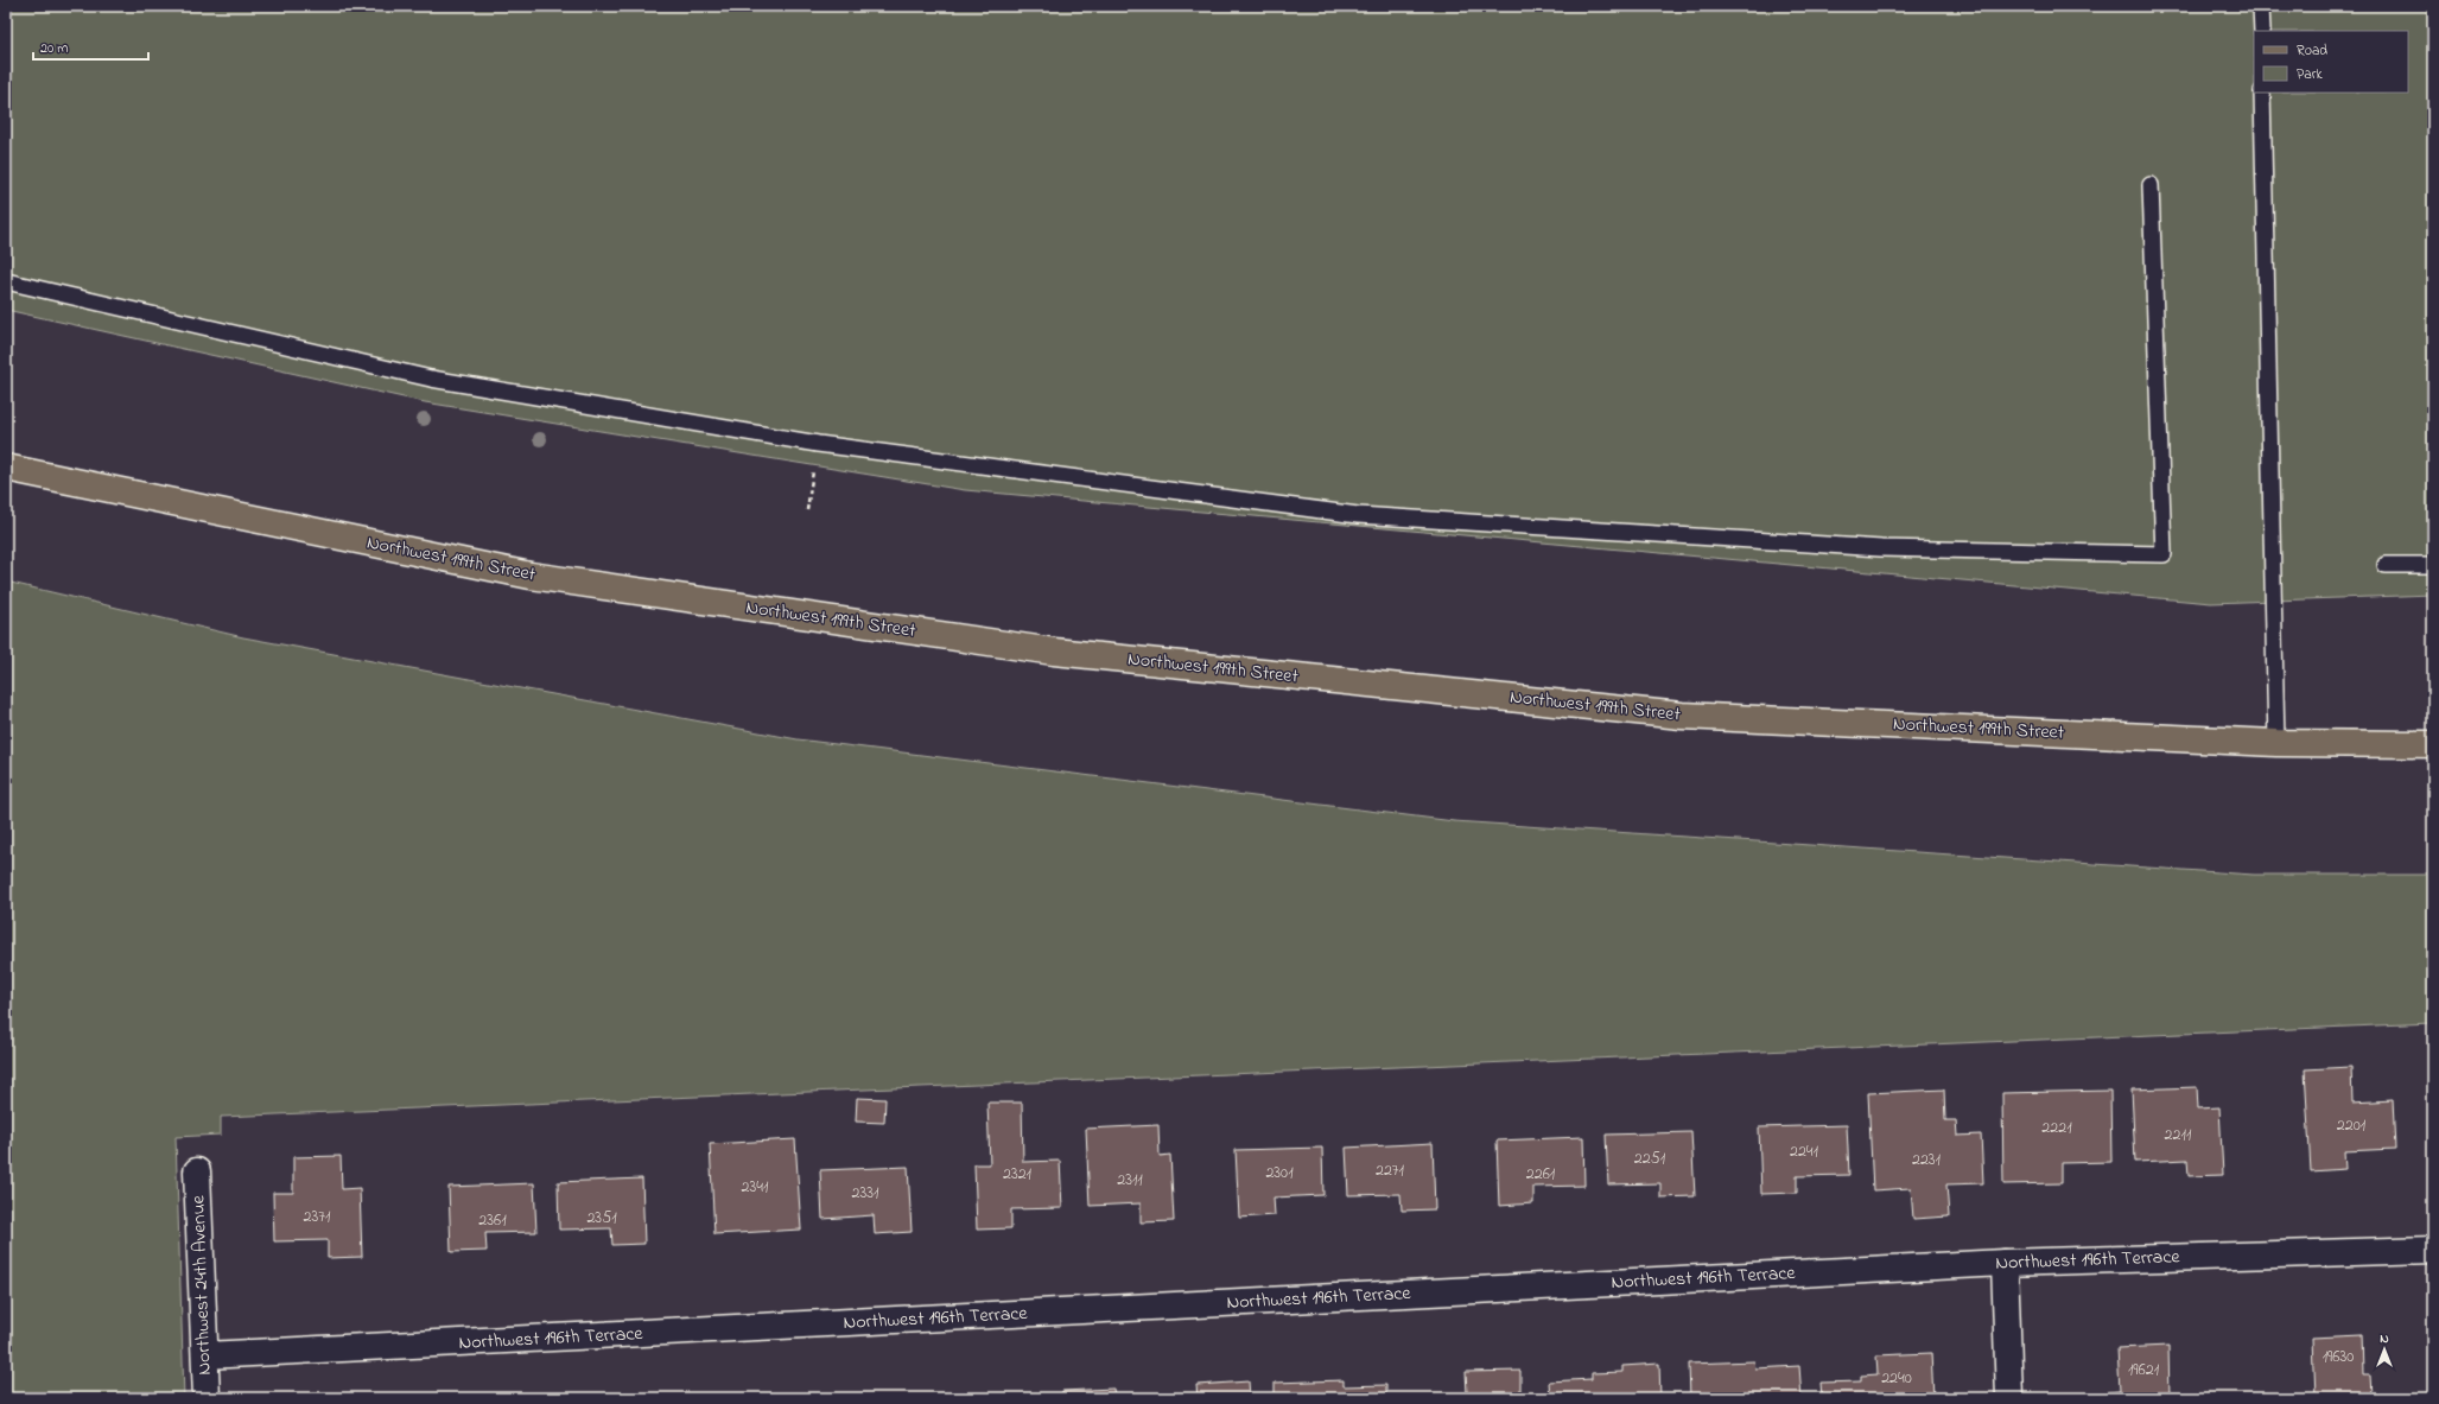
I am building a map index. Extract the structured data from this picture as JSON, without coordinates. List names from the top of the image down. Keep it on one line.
{"streets":{"main road":["Northwest 199th Street"],"street":["Northwest 196th Terrace","Northwest 24th Avenue"]},"crossings":[["Northwest 196th Terrace","Northwest 24th Avenue"]],"house_numbers":["2201","2221","2211","2241","2251","2231","2271","2301","2321","2261","2311","2341","2331","2371","2351","2361","19630","19621","2240"],"legend":["Road","Park"],"scale_bar":"20 m","north":"top"}
